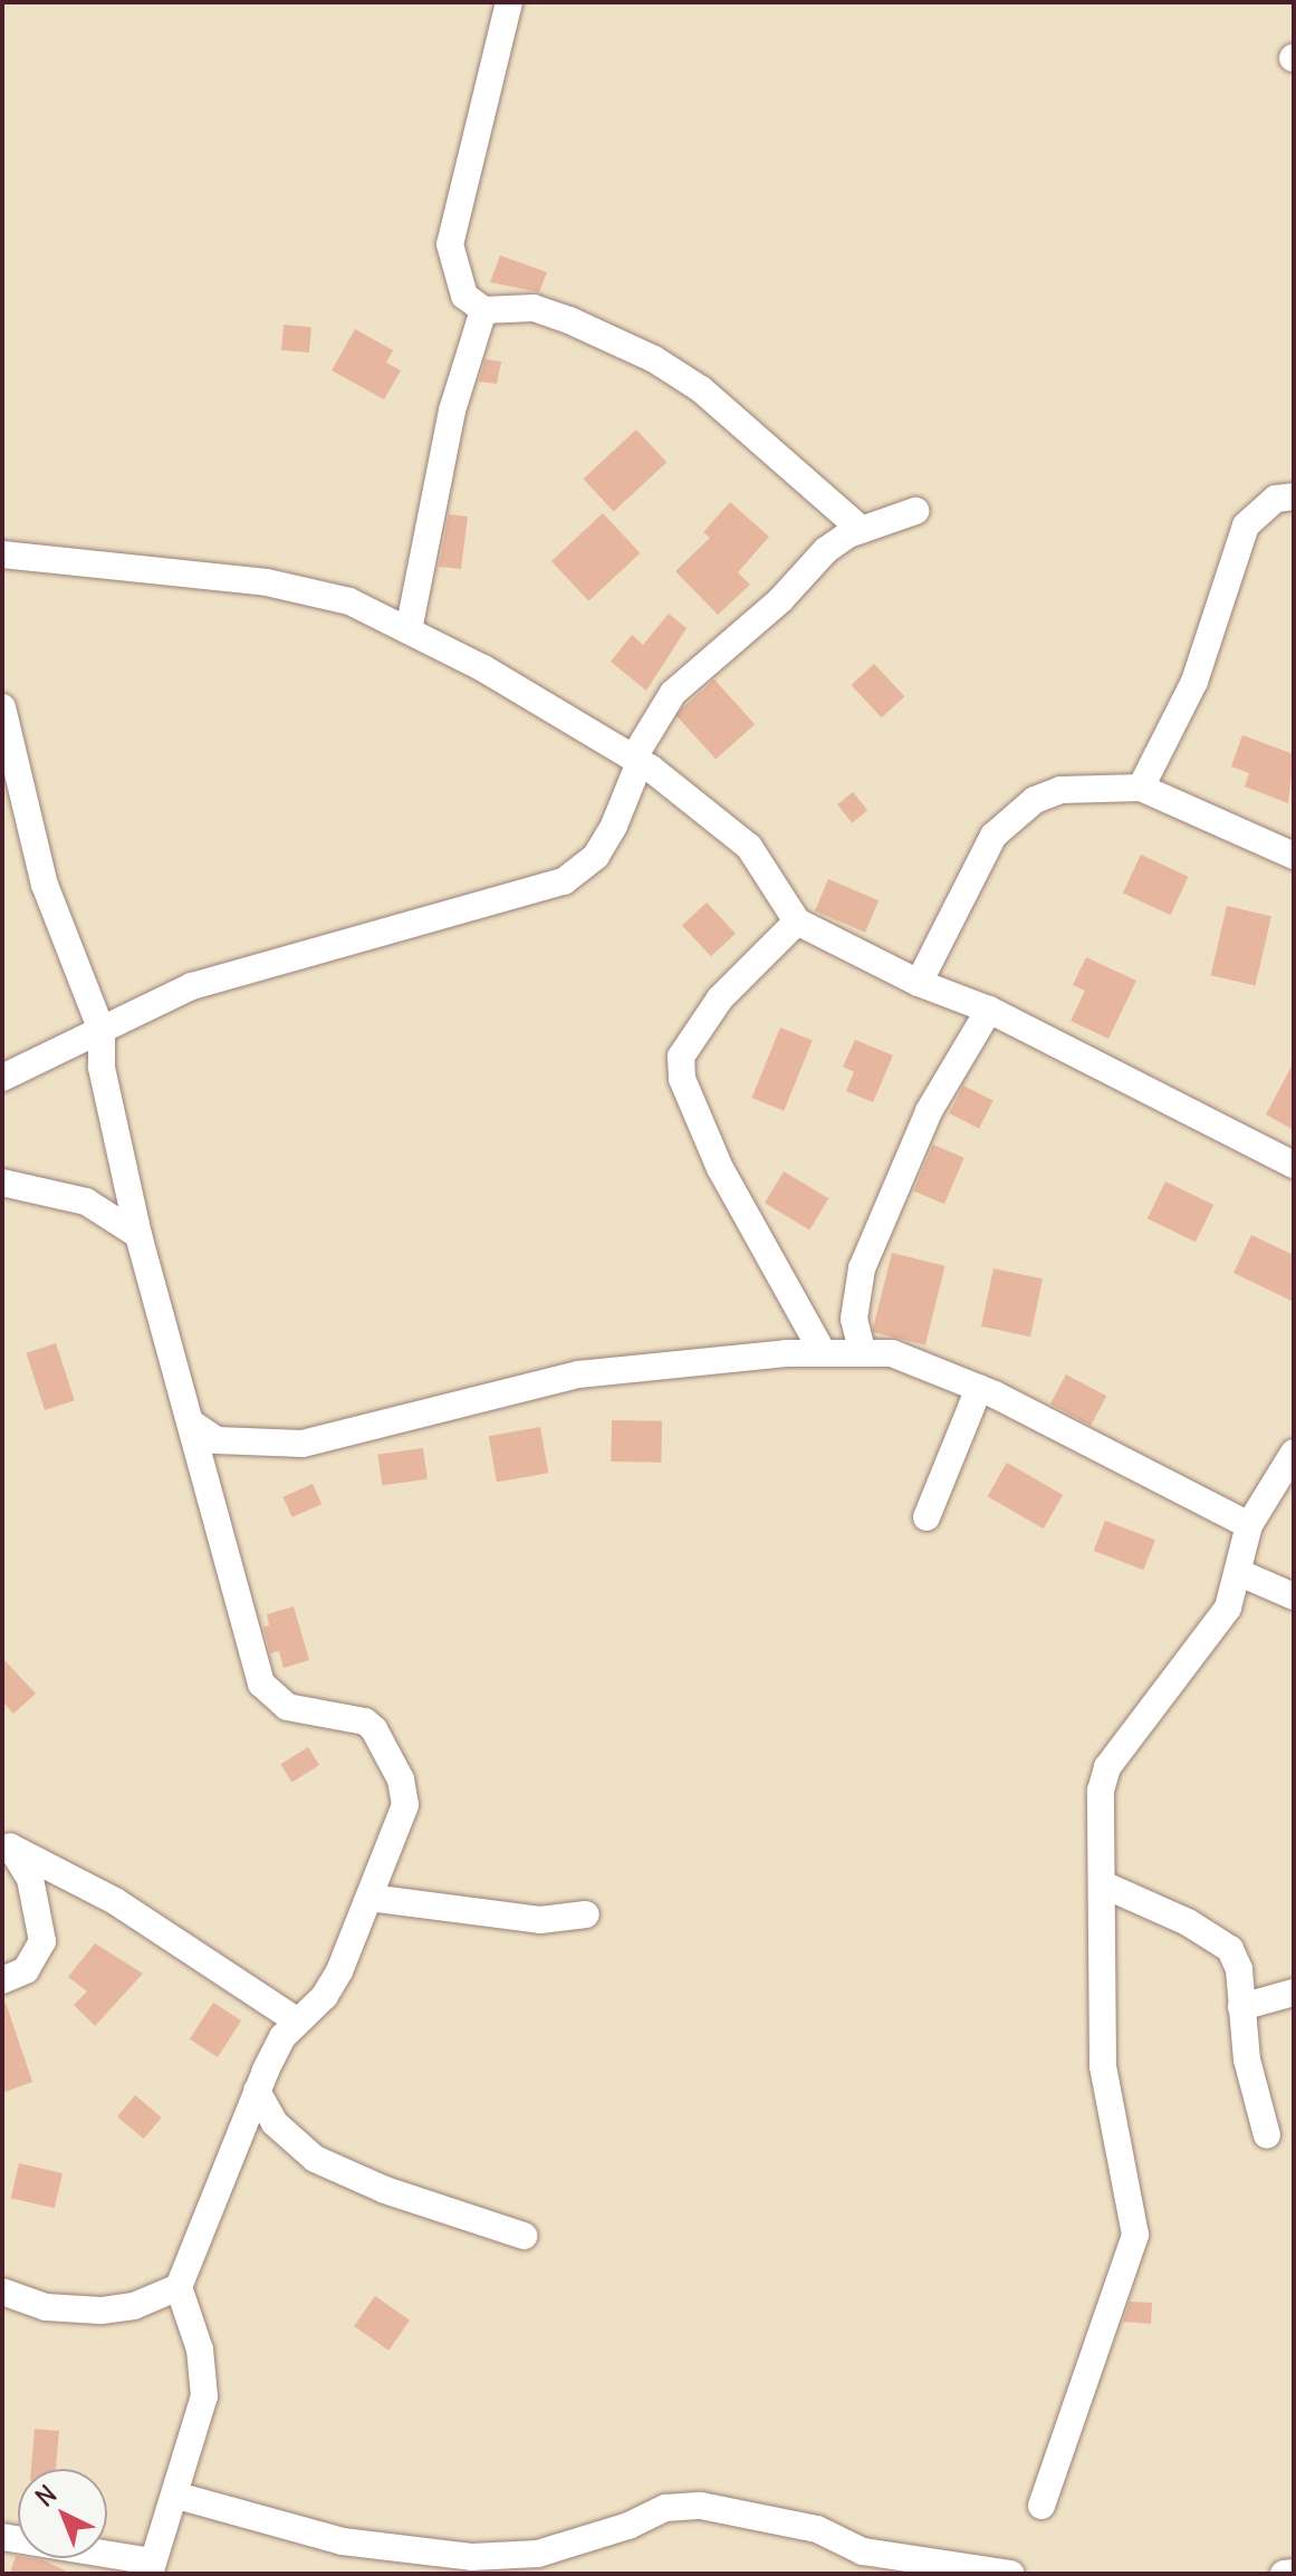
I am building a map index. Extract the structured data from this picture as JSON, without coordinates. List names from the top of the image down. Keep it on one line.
{"north":"top left"}
